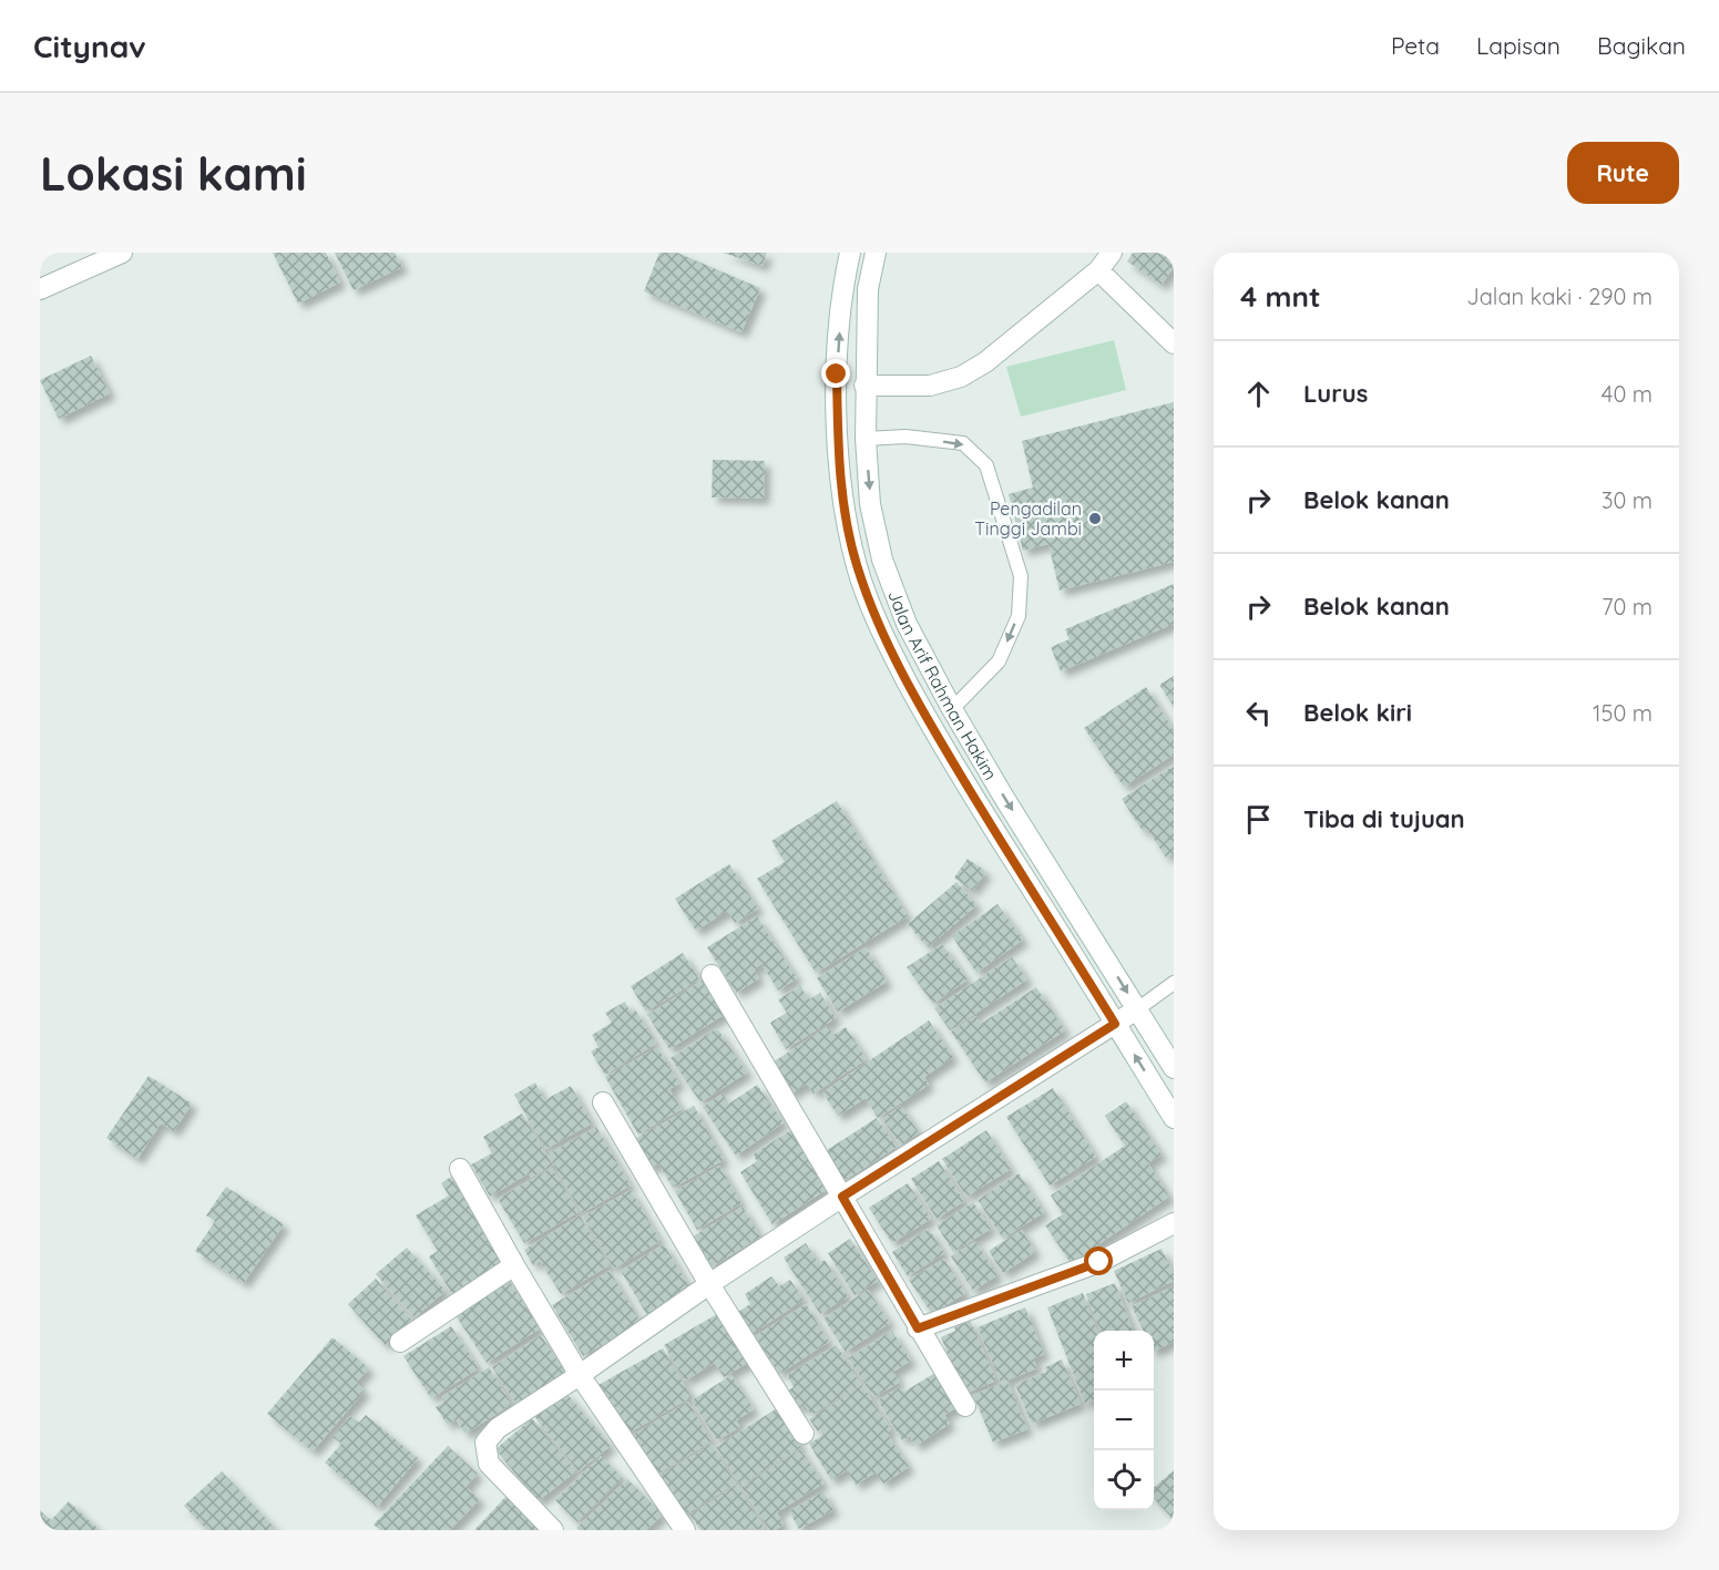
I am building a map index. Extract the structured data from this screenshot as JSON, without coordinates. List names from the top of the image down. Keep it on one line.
{"streets":{"street":["Jalan Arif Rahman Hakim"]},"places":["Pengadilan Tinggi Jambi"],"page":{"header":"Citynav","nav":["Peta","Lapisan","Bagikan"],"buttons":"Rute","title":"Lokasi kami","heading":["4 mnt","Jalan kaki · 290 m"],"list":[["Lurus","40 m"],["Belok kanan","30 m"],["Belok kanan","70 m"],["Belok kiri","150 m"],"Tiba di tujuan"],"map_buttons":["+","−"]}}
